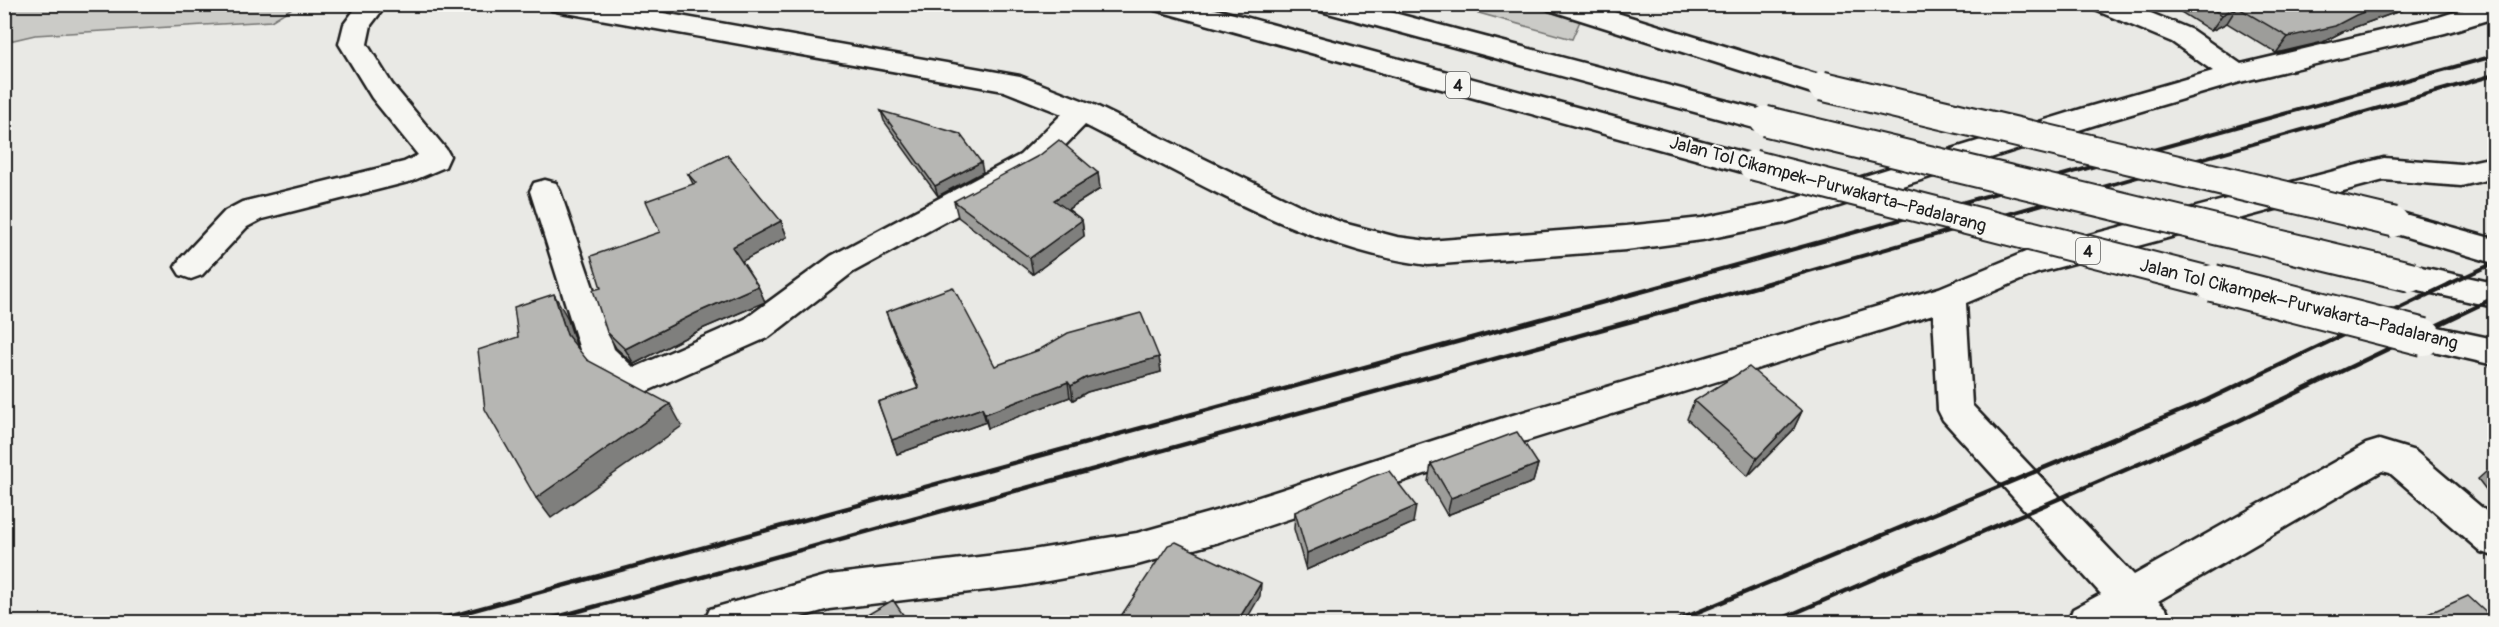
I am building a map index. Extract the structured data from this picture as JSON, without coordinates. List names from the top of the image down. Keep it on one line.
{"streets":{"main road":["4","Jalan Tol Cikampek–Purwakarta–Padalarang"]}}
